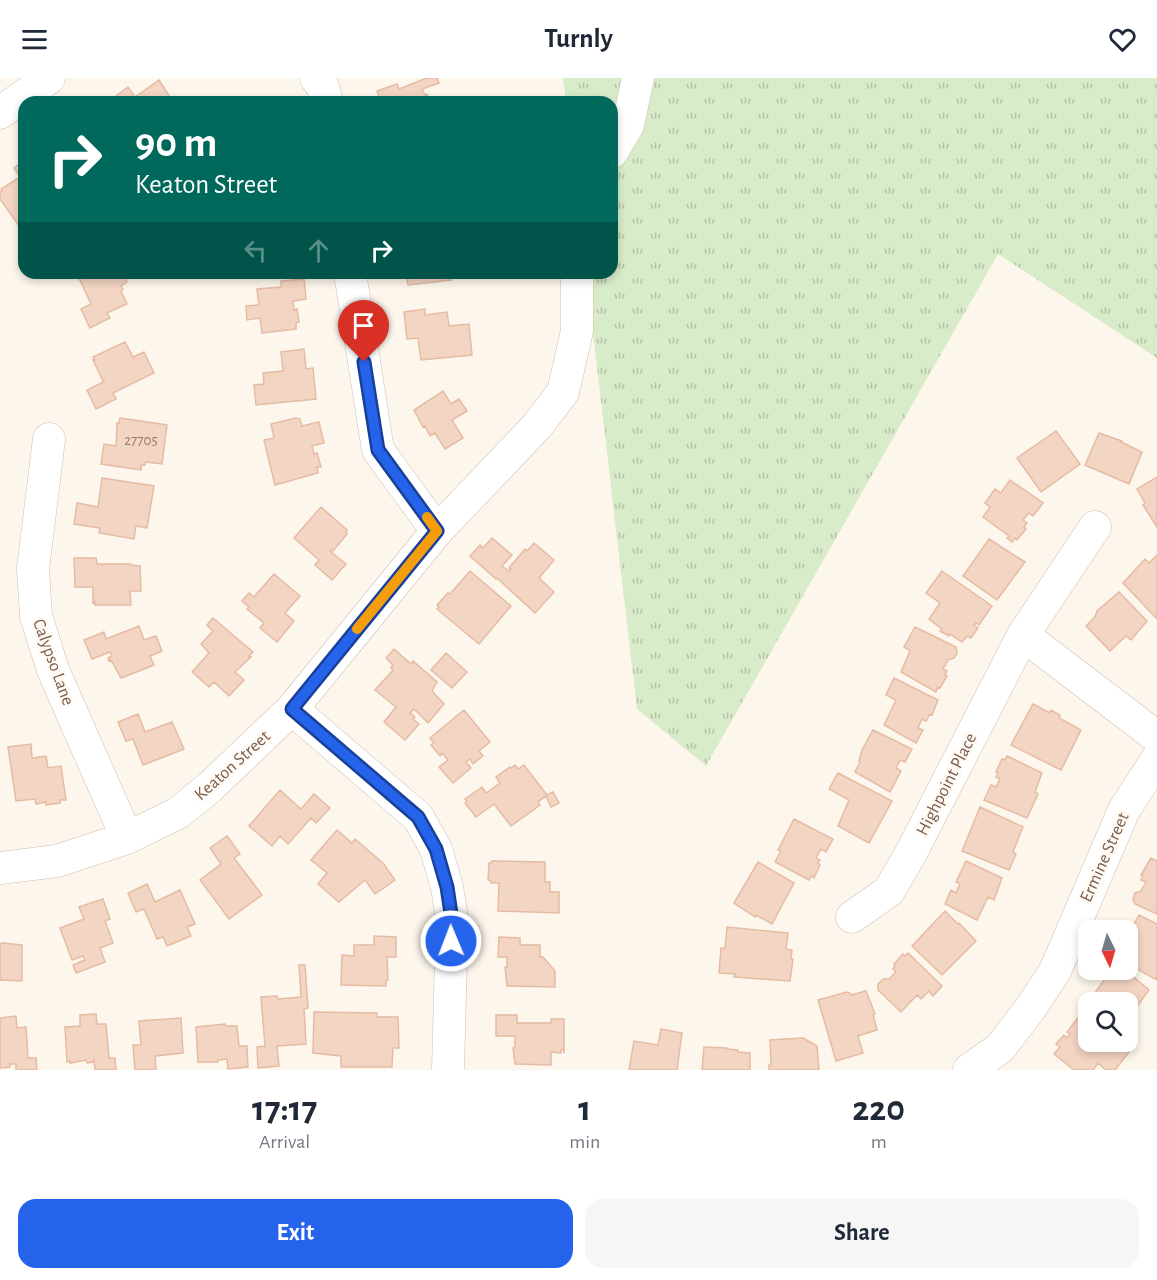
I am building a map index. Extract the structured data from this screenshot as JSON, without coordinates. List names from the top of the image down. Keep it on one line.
{"streets":{"street":["Calypso Lane","Keaton Street","Highpoint Place","Ermine Street"]},"crossings":[["Calypso Lane","Keaton Street"]],"house_numbers":["27705"],"north":"bottom","page":{"header":"Turnly","turn":["90 m","Keaton Street"],"eta":["17:17","Arrival","1","min","220","m"],"buttons":["Exit","Share"]}}
